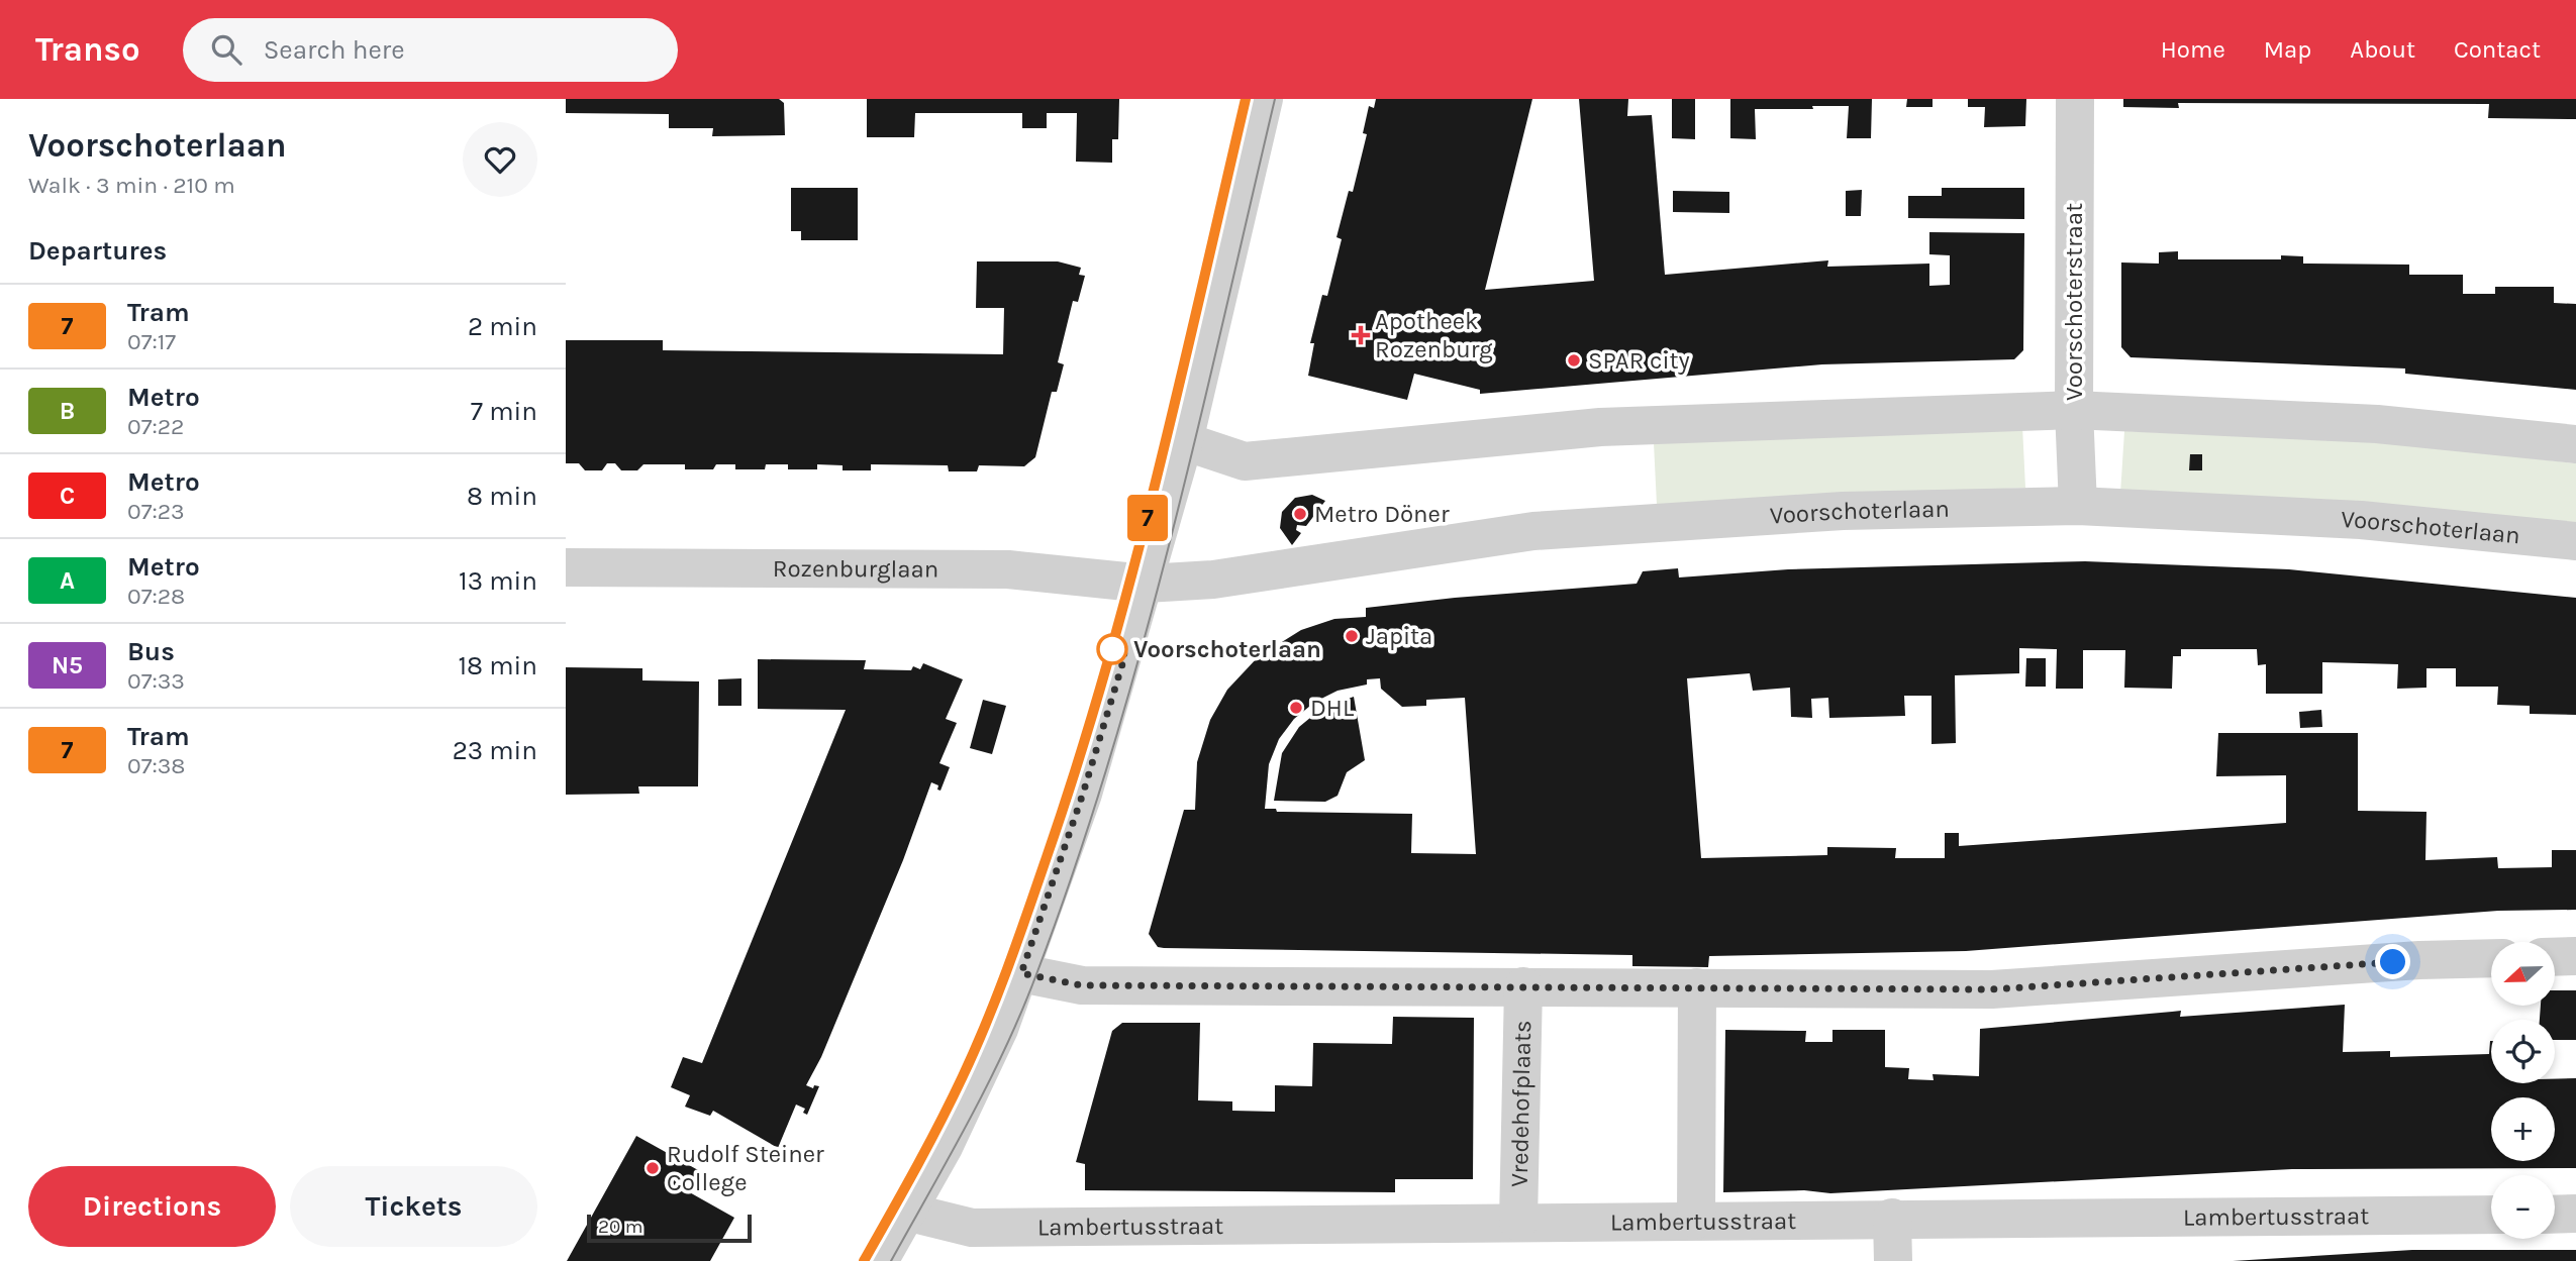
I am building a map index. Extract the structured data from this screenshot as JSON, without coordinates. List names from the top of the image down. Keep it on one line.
{"streets":{"street":["Voorschoterstraat","Voorschoterlaan","Rozenburglaan","Vredehofplaats","Lambertusstraat"]},"crossings":[["Voorschoterstraat","Voorschoterlaan"],["Voorschoterlaan","Rozenburglaan"],["Vredehofplaats","Lambertusstraat"]],"places":{"health":["Apotheek Rozenburg"],"other":["SPAR city","Metro Döner","Japita","Voorschoterlaan","DHL","Rudolf Steiner College"]},"lines":["tram line 7"],"scale_bar":"20 m","north":"left","page":{"header":"Transo","search":"Search here","nav":["Home","Map","About","Contact"],"heading":[["Voorschoterlaan","Walk · 3 min · 210 m"],"Departures"],"on_map":"7","list":[{"mark":"7","name":"Tram","note":"07:17","value":"2 min"},{"mark":"B","name":"Metro","note":"07:22","value":"7 min"},{"mark":"C","name":"Metro","note":"07:23","value":"8 min"},{"mark":"A","name":"Metro","note":"07:28","value":"13 min"},{"mark":"N5","name":"Bus","note":"07:33","value":"18 min"},{"mark":"7","name":"Tram","note":"07:38","value":"23 min"}],"map_buttons":["+","−"],"buttons":["Directions","Tickets"],"scale":"20 m"}}
